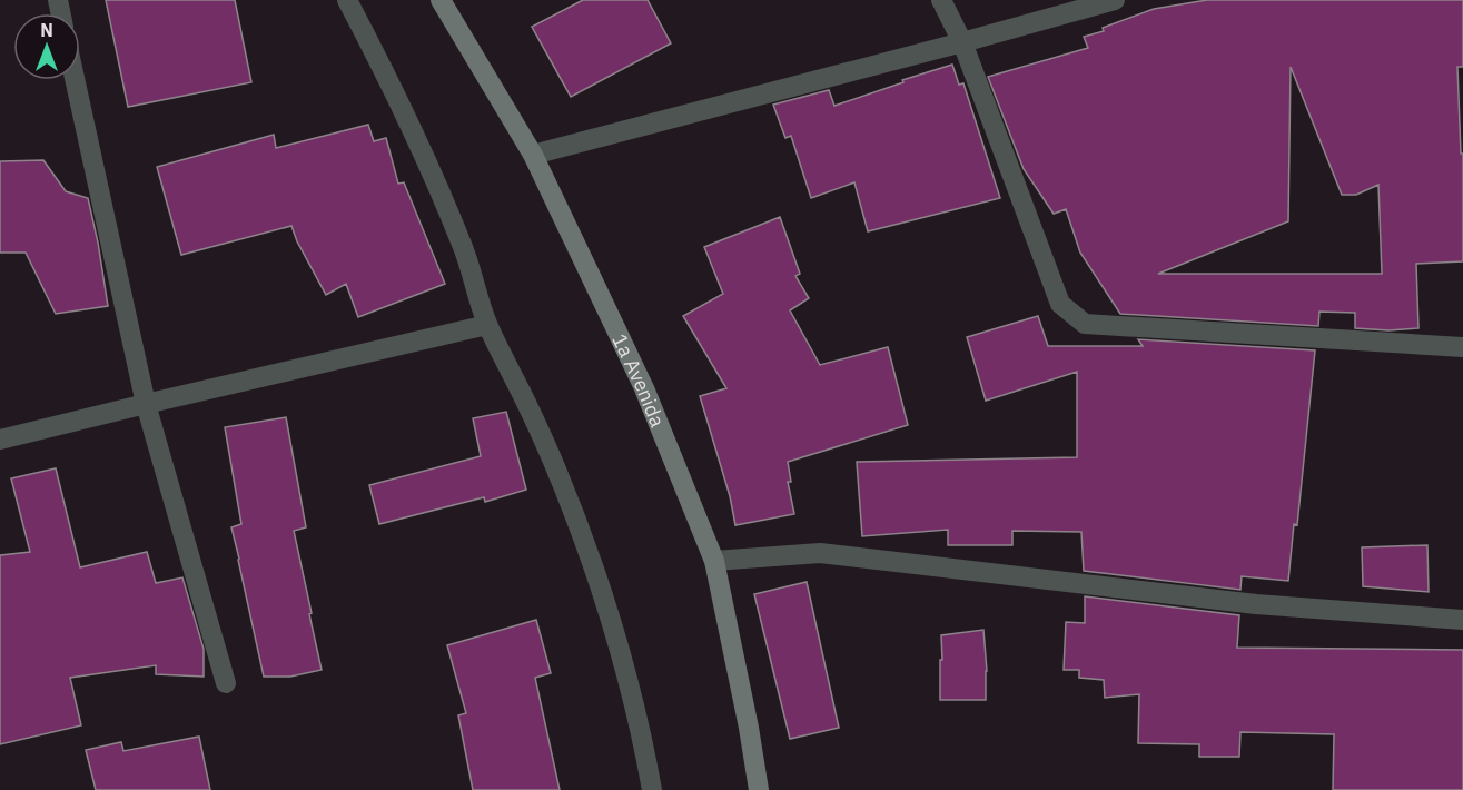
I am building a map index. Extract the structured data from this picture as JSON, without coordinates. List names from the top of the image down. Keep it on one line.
{"streets":{"street":["1a Avenida"]},"north":"top"}
